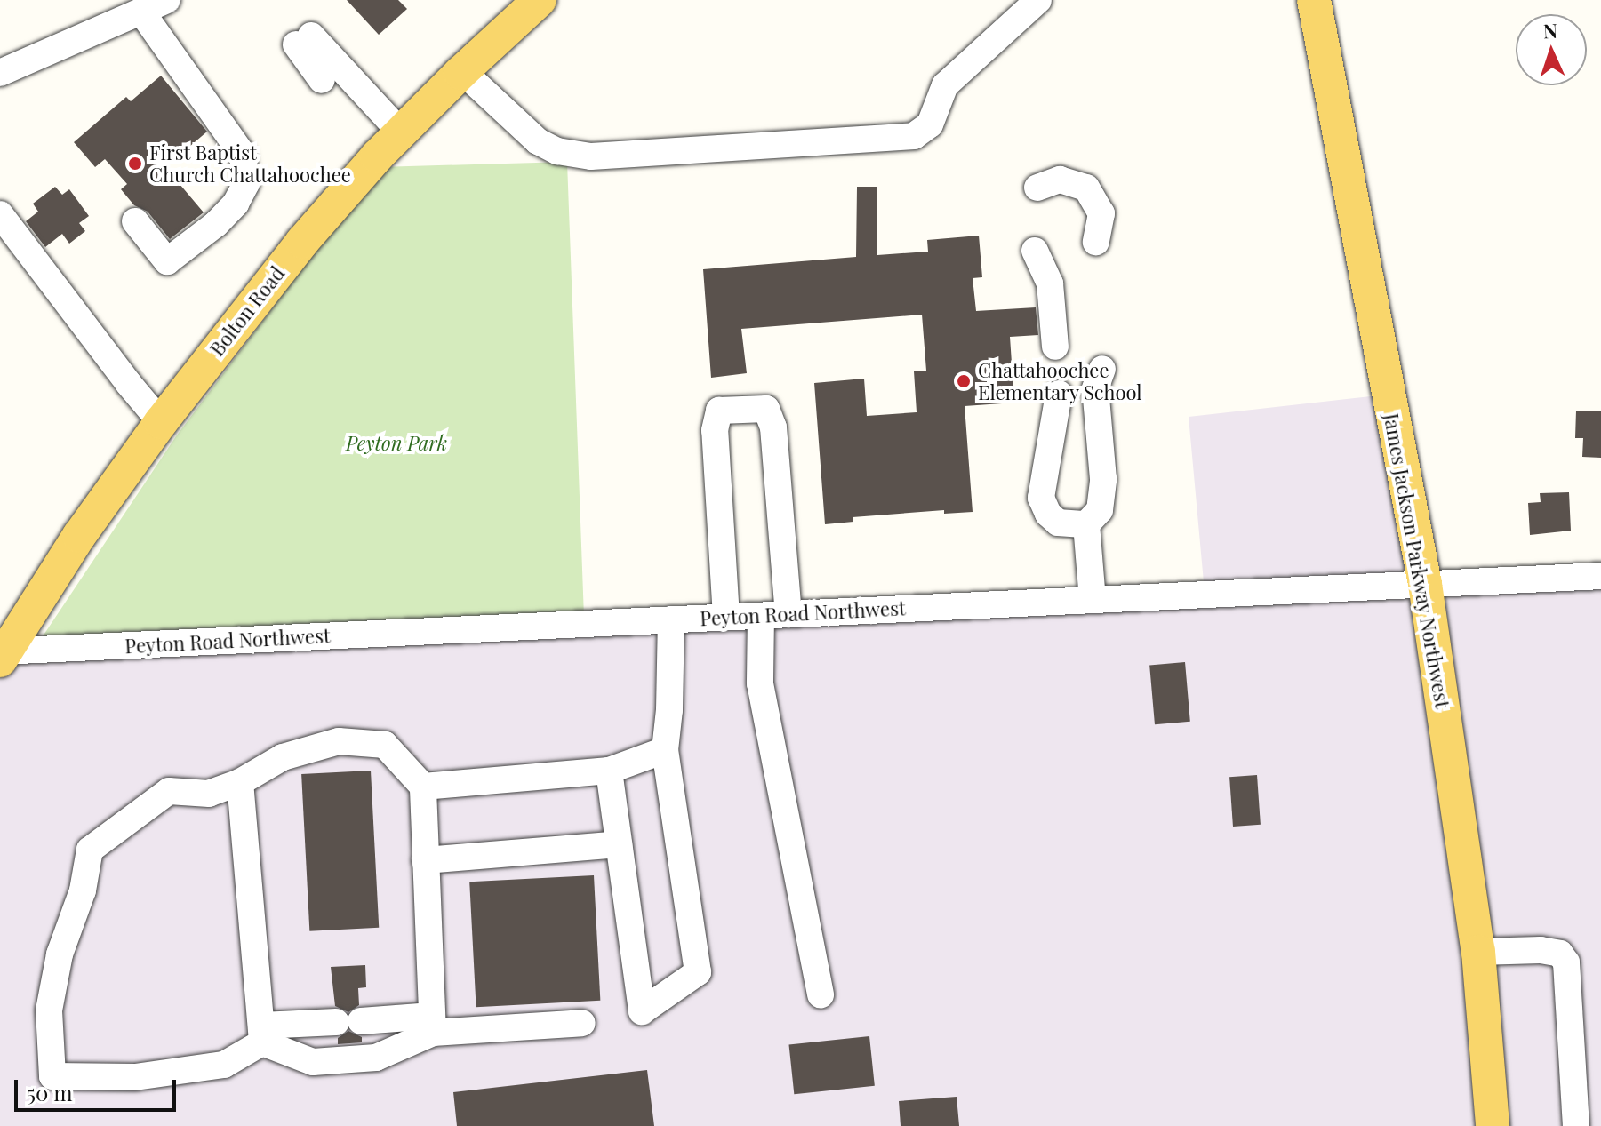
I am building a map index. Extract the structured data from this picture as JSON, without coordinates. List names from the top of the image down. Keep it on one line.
{"streets":{"main road":["Bolton Road","James Jackson Parkway Northwest"],"street":["Peyton Road Northwest"]},"crossings":[["Bolton Road","Peyton Road Northwest"],["James Jackson Parkway Northwest","Peyton Road Northwest"]],"parks":["Peyton Park"],"places":["First Baptist Church Chattahoochee","Chattahoochee Elementary School"],"scale_bar":"50 m","north":"top"}
